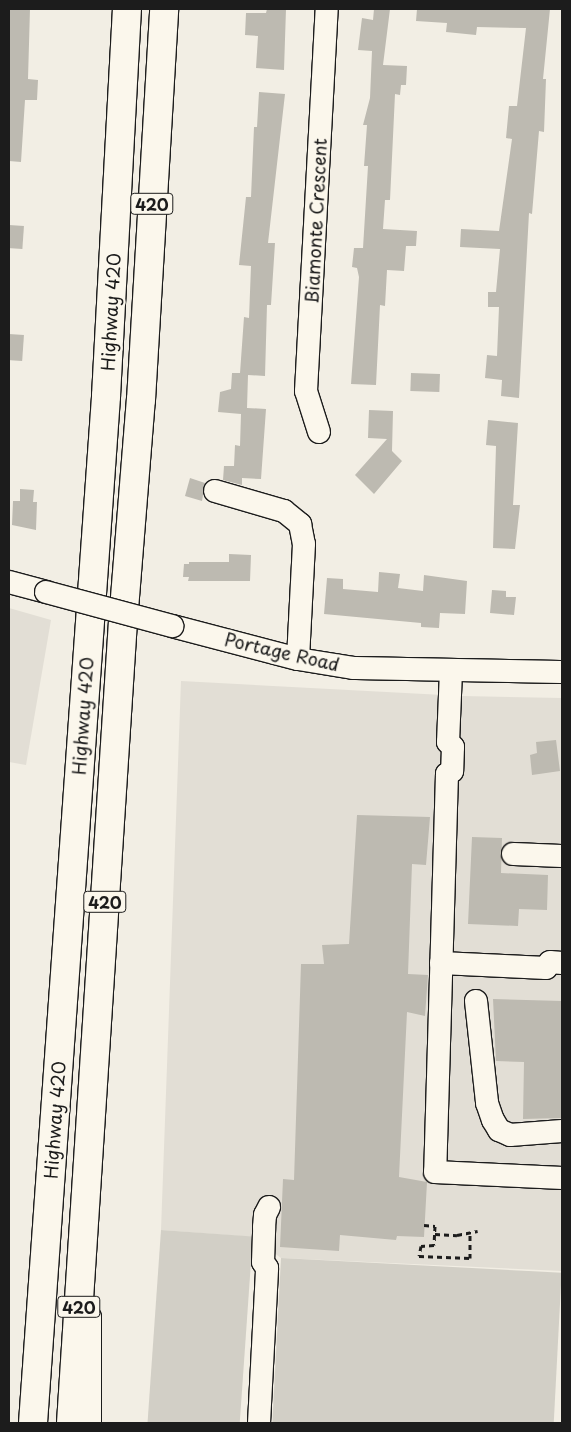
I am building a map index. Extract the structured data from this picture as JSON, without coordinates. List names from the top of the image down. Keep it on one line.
{"streets":{"highway":["420","Highway 420"],"street":["Biamonte Crescent","Portage Road"]}}
